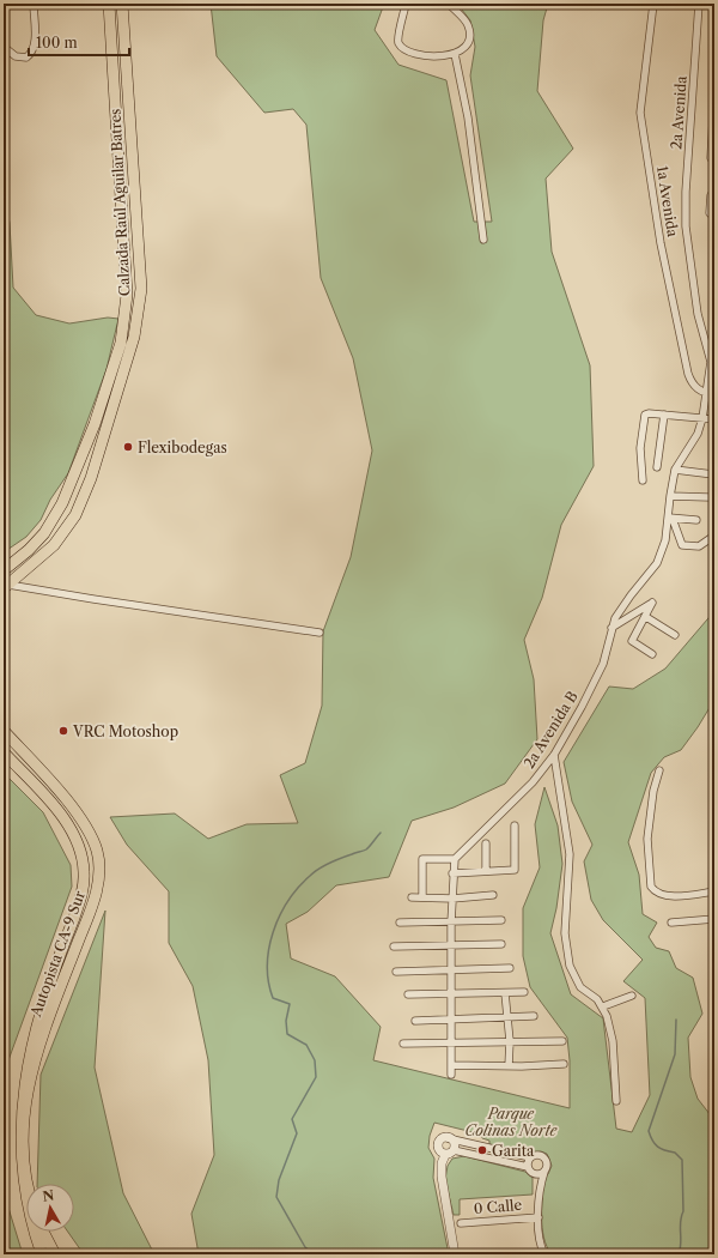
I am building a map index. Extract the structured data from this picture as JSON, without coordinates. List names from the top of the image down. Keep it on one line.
{"streets":{"highway":["Calzada Raúl Aguilar Batres","Autopista CA-9 Sur"],"street":["2a Avenida","1a Avenida","2a Avenida B","0 Calle"]},"crossings":[["2a Avenida","1a Avenida"],["2a Avenida","2a Avenida B"],["1a Avenida","2a Avenida B"]],"parks":["Parque Colinas Norte"],"places":["Flexibodegas","VRC Motoshop","Garita"],"scale_bar":"100 m","north":"top"}
